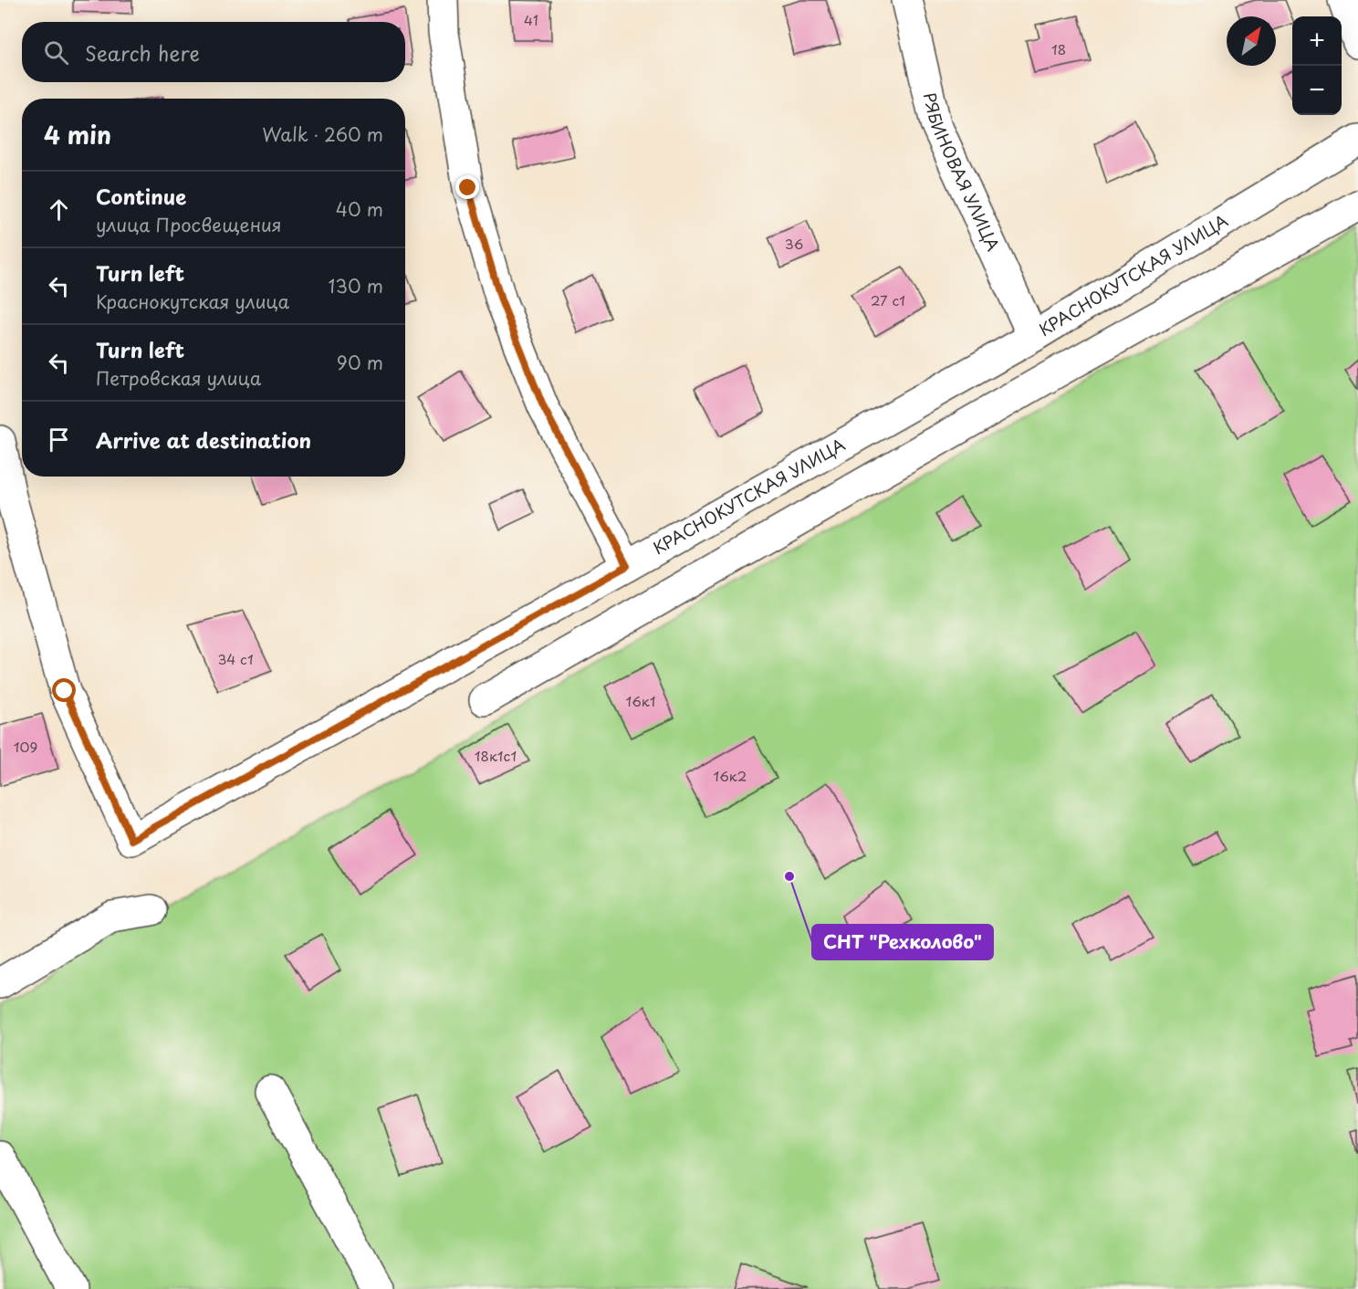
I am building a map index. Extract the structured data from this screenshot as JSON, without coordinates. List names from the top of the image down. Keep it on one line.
{"streets":{"street":["РЯБИНОВАЯ УЛИЦА","КРАСНОКУТСКАЯ УЛИЦА"]},"crossings":[["РЯБИНОВАЯ УЛИЦА","КРАСНОКУТСКАЯ УЛИЦА"]],"places":["СНТ \"Рехколово\""],"house_numbers":["41","18","36","27 с1","34 с1","16к1","109","18к1с1","16к2"],"north":"top right","page":{"map_buttons":["+","−"],"search":"Search here","heading":["4 min","Walk · 260 m"],"list":[["Continue","улица Просвещения","40 m"],["Turn left","Краснокутская улица","130 m"],["Turn left","Петровская улица","90 m"],"Arrive at destination"]}}
